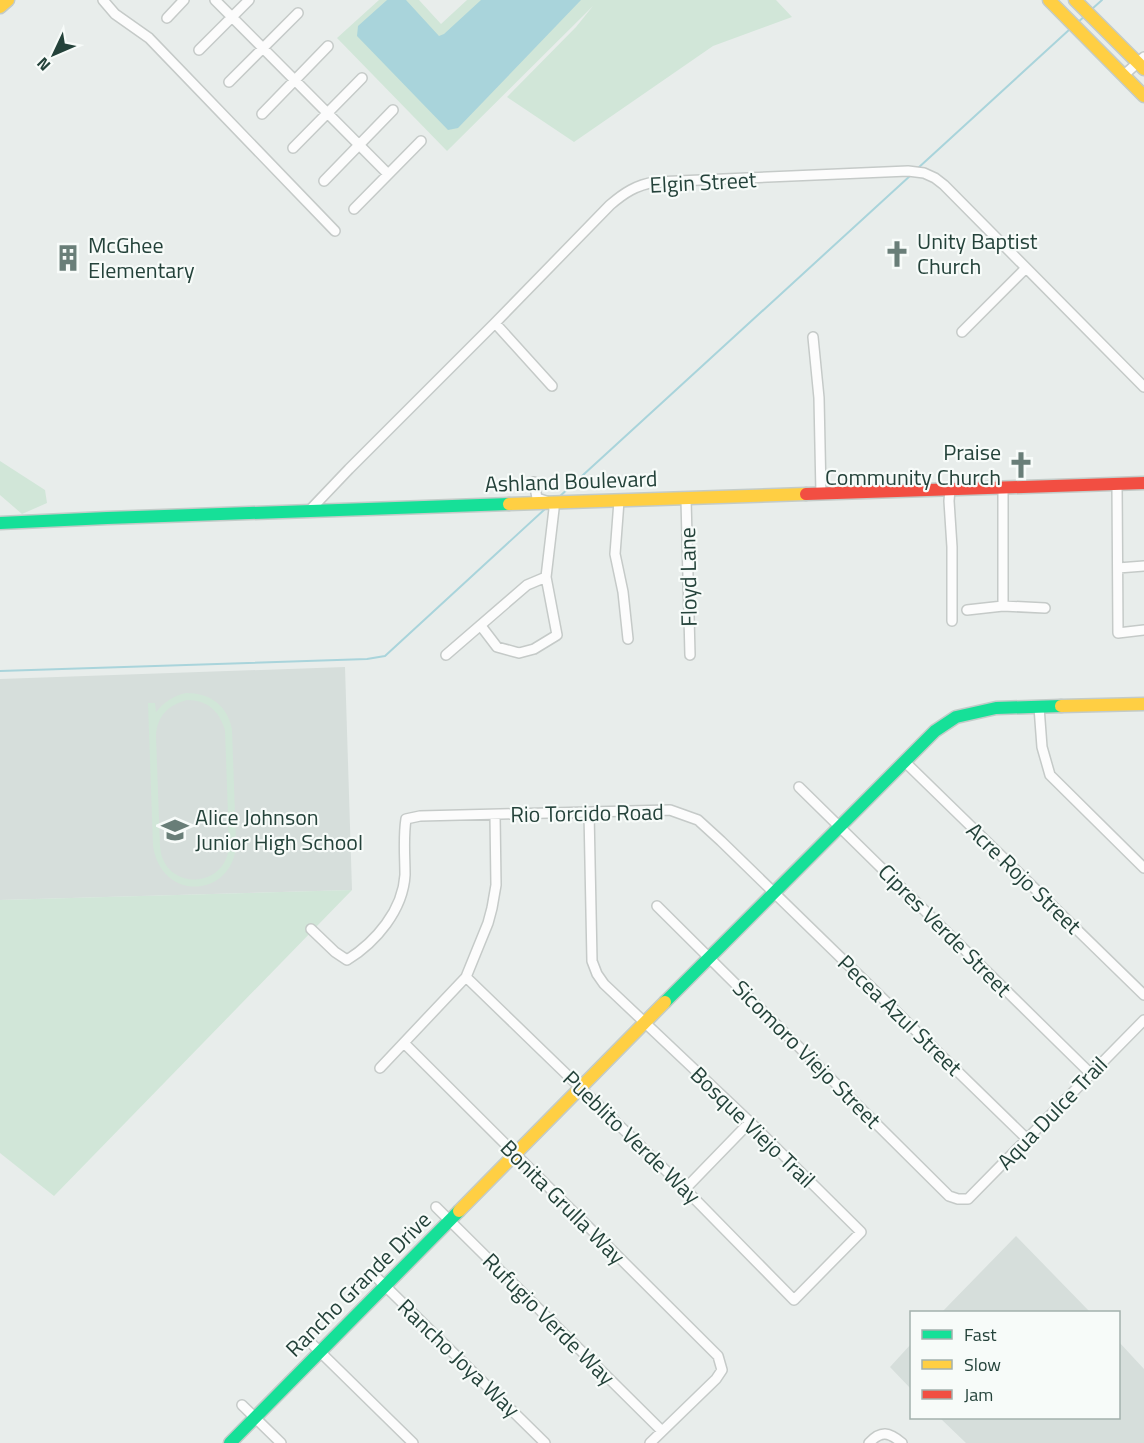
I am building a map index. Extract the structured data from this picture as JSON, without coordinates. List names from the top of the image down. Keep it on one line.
{"streets":{"street":["Elgin Street","Ashland Boulevard","Floyd Lane","Rio Torcido Road","Acre Rojo Street","Cipres Verde Street","Pecea Azul Street","Sicomoro Viejo Street","Aqua Dulce Trail","Bosque Viejo Trail","Pueblito Verde Way","Bonita Grulla Way","Rancho Grande Drive","Rufugio Verde Way","Rancho Joya Way"]},"crossings":[["Elgin Street","Ashland Boulevard"],["Ashland Boulevard","Floyd Lane"],["Rio Torcido Road","Pecea Azul Street"],["Rio Torcido Road","Bosque Viejo Trail"],["Rio Torcido Road","Rancho Grande Drive"],["Acre Rojo Street","Rancho Grande Drive"],["Cipres Verde Street","Aqua Dulce Trail"],["Cipres Verde Street","Rancho Grande Drive"],["Pecea Azul Street","Aqua Dulce Trail"],["Pecea Azul Street","Rancho Grande Drive"],["Sicomoro Viejo Street","Aqua Dulce Trail"],["Sicomoro Viejo Street","Rancho Grande Drive"],["Bosque Viejo Trail","Pueblito Verde Way"],["Bosque Viejo Trail","Rancho Grande Drive"],["Pueblito Verde Way","Rancho Grande Drive"],["Bonita Grulla Way","Rancho Grande Drive"],["Bonita Grulla Way","Rufugio Verde Way"],["Rancho Grande Drive","Rufugio Verde Way"],["Rancho Grande Drive","Rancho Joya Way"]],"places":{"church":["Unity Baptist Church","Praise Community Church"],"building":["McGhee Elementary"],"school or university":["Alice Johnson Junior High School"]},"legend":["Fast","Slow","Jam"],"north":"bottom left"}
